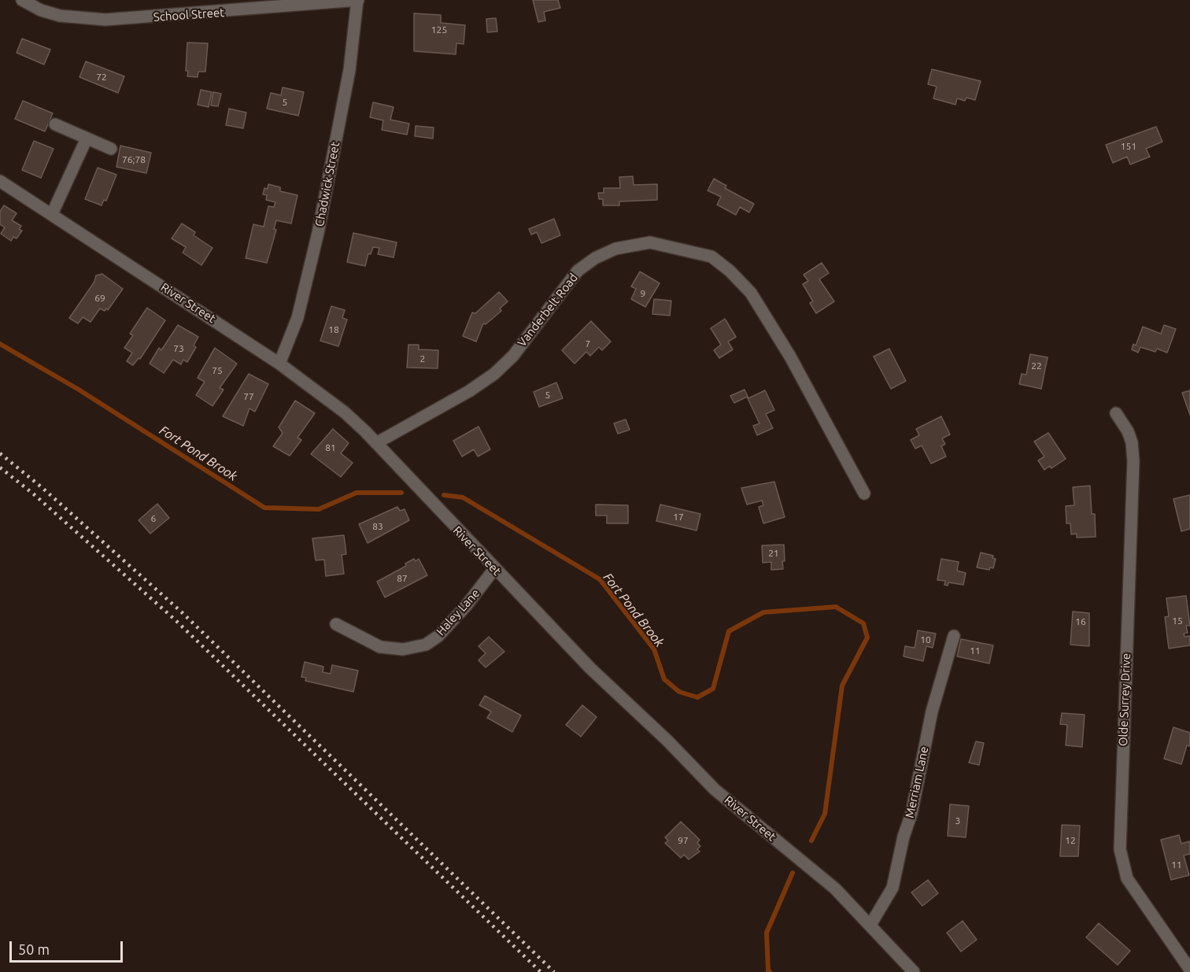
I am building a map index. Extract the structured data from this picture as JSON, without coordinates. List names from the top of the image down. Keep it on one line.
{"streets":{"street":["School Street","Chadwick Street","River Street","Vanderbelt Road","Haley Lane","Olde Surrey Drive","Merriam Lane"]},"crossings":[["School Street","Chadwick Street"],["Chadwick Street","River Street"],["River Street","Vanderbelt Road"],["River Street","Haley Lane"],["River Street","Merriam Lane"]],"water":["Fort Pond Brook"],"house_numbers":["125","72","5","151","76;78","9","69","18","7","73","2","22","75","5","77","81","17","6","83","21","87","15","16","10","11","3","97","12","11"],"scale_bar":"50 m"}
